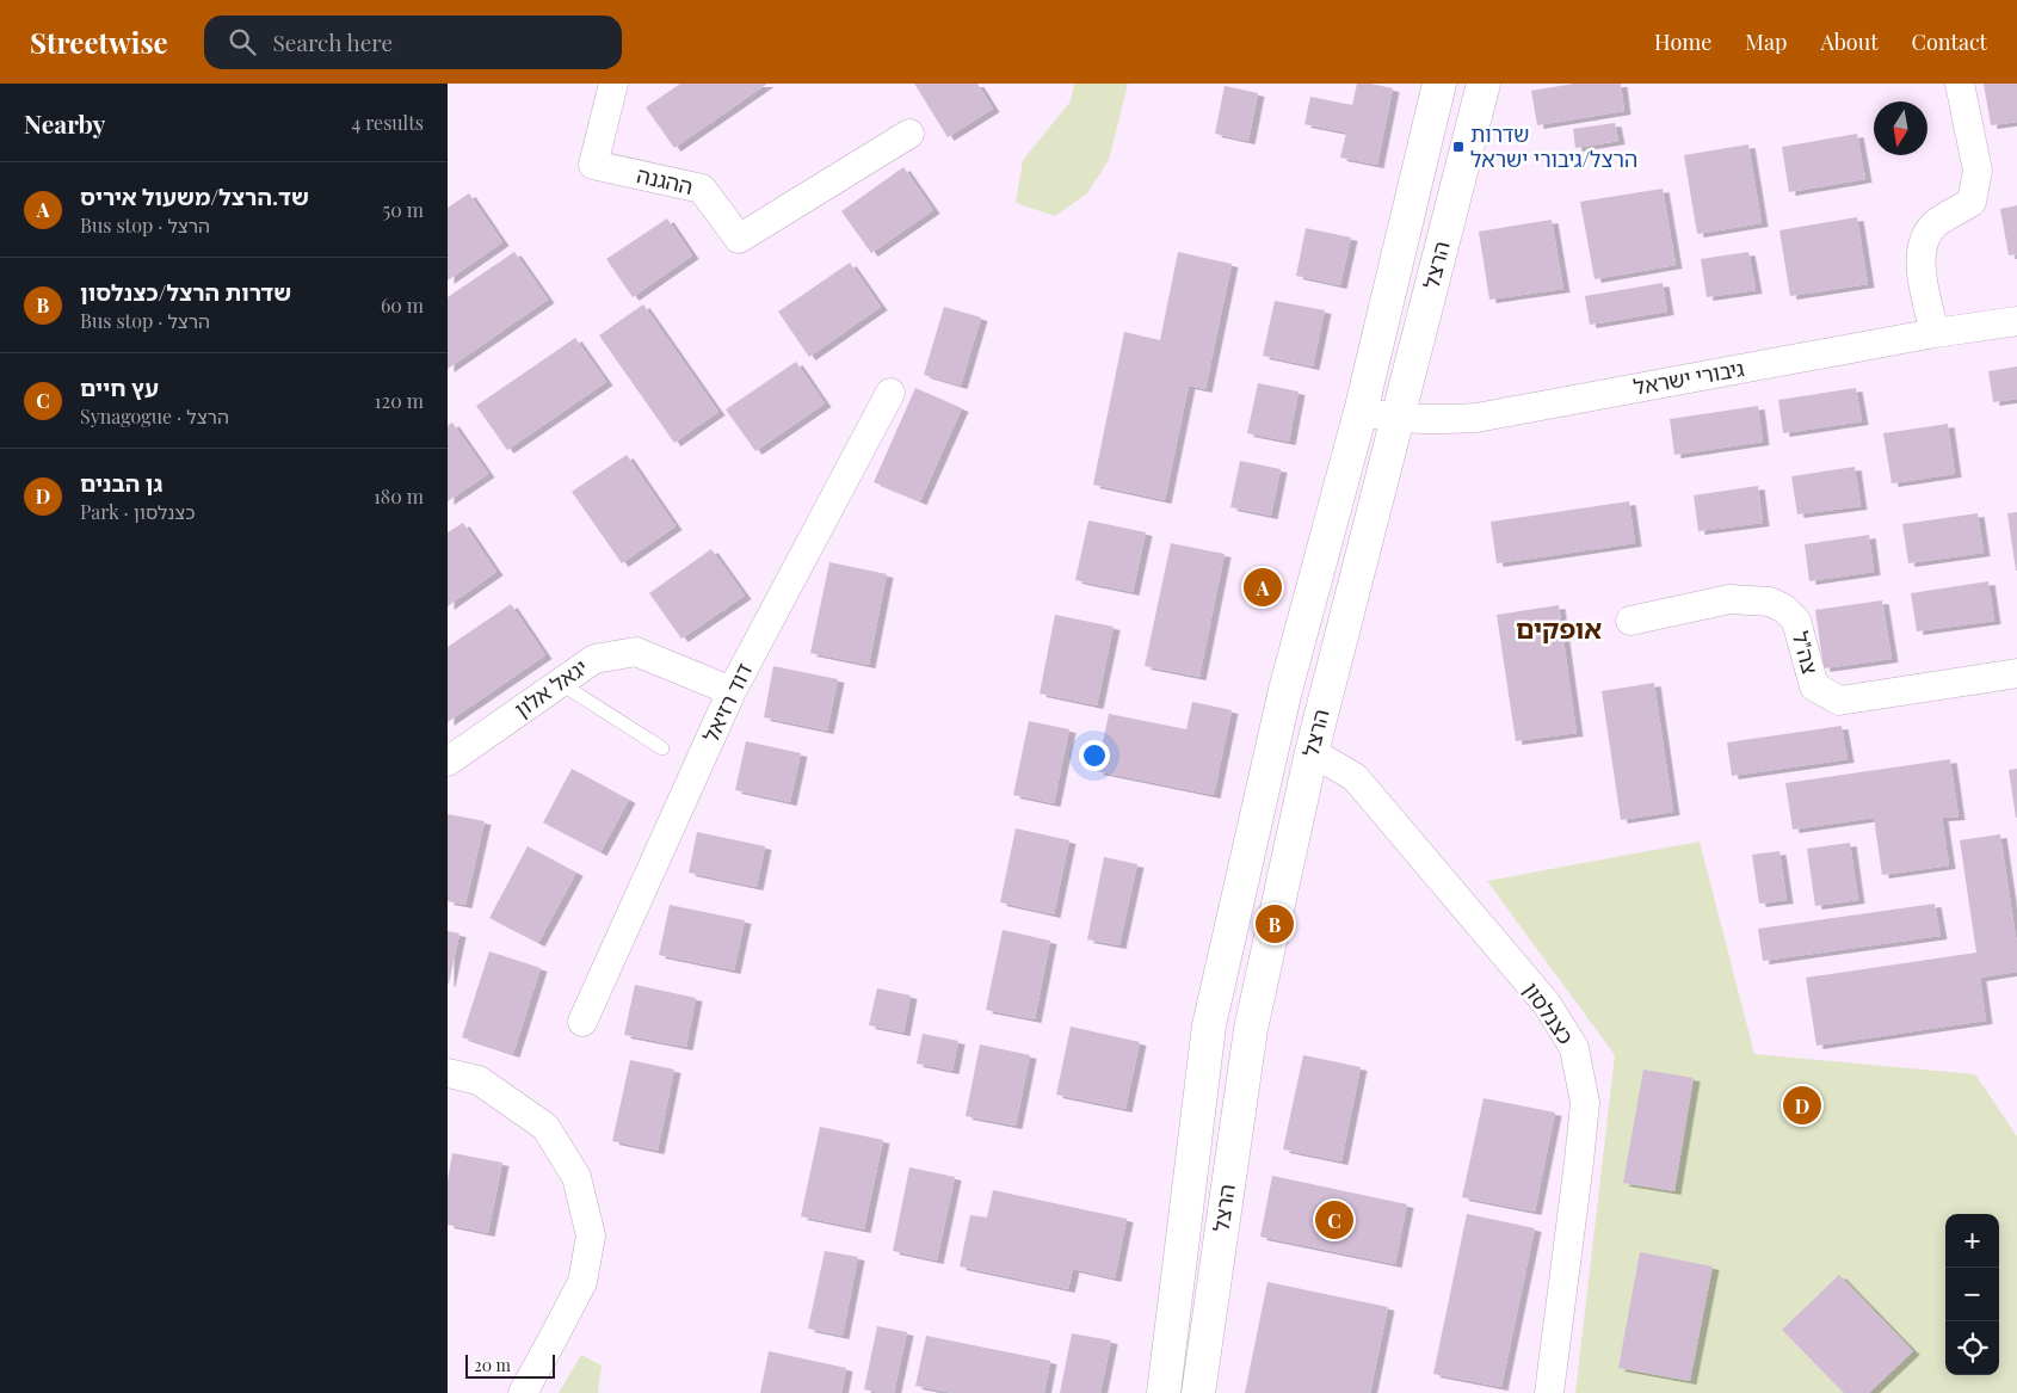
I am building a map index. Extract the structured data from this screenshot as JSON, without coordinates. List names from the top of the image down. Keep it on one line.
{"streets":{"main road":["הרצל"],"street":["ההגנה","גיבורי ישראל","צה\"ל","יגאל אלון","דוד רזיאל","כצנלסון"]},"crossings":[["הרצל","גיבורי ישראל"],["הרצל","כצנלסון"],["יגאל אלון","דוד רזיאל"]],"districts":["אופקים"],"places":{"transit":["שדרות הרצל/גיבורי ישראל"]},"scale_bar":"20 m","north":"bottom","page":{"header":"Streetwise","search":"Search here","nav":["Home","Map","About","Contact"],"heading":["Nearby","4 results"],"list":[{"mark":"A","name":"שד.הרצל/משעול איריס","note":"Bus stop · הרצל","value":"50 m"},{"mark":"B","name":"שדרות הרצל/כצנלסון","note":"Bus stop · הרצל","value":"60 m"},{"mark":"C","name":"עץ חיים","note":"Synagogue · הרצל","value":"120 m"},{"mark":"D","name":"גן הבנים","note":"Park · כצנלסון","value":"180 m"}],"pins":["A","B","D","C"],"map_buttons":["+","−"],"scale":"20 m"}}
